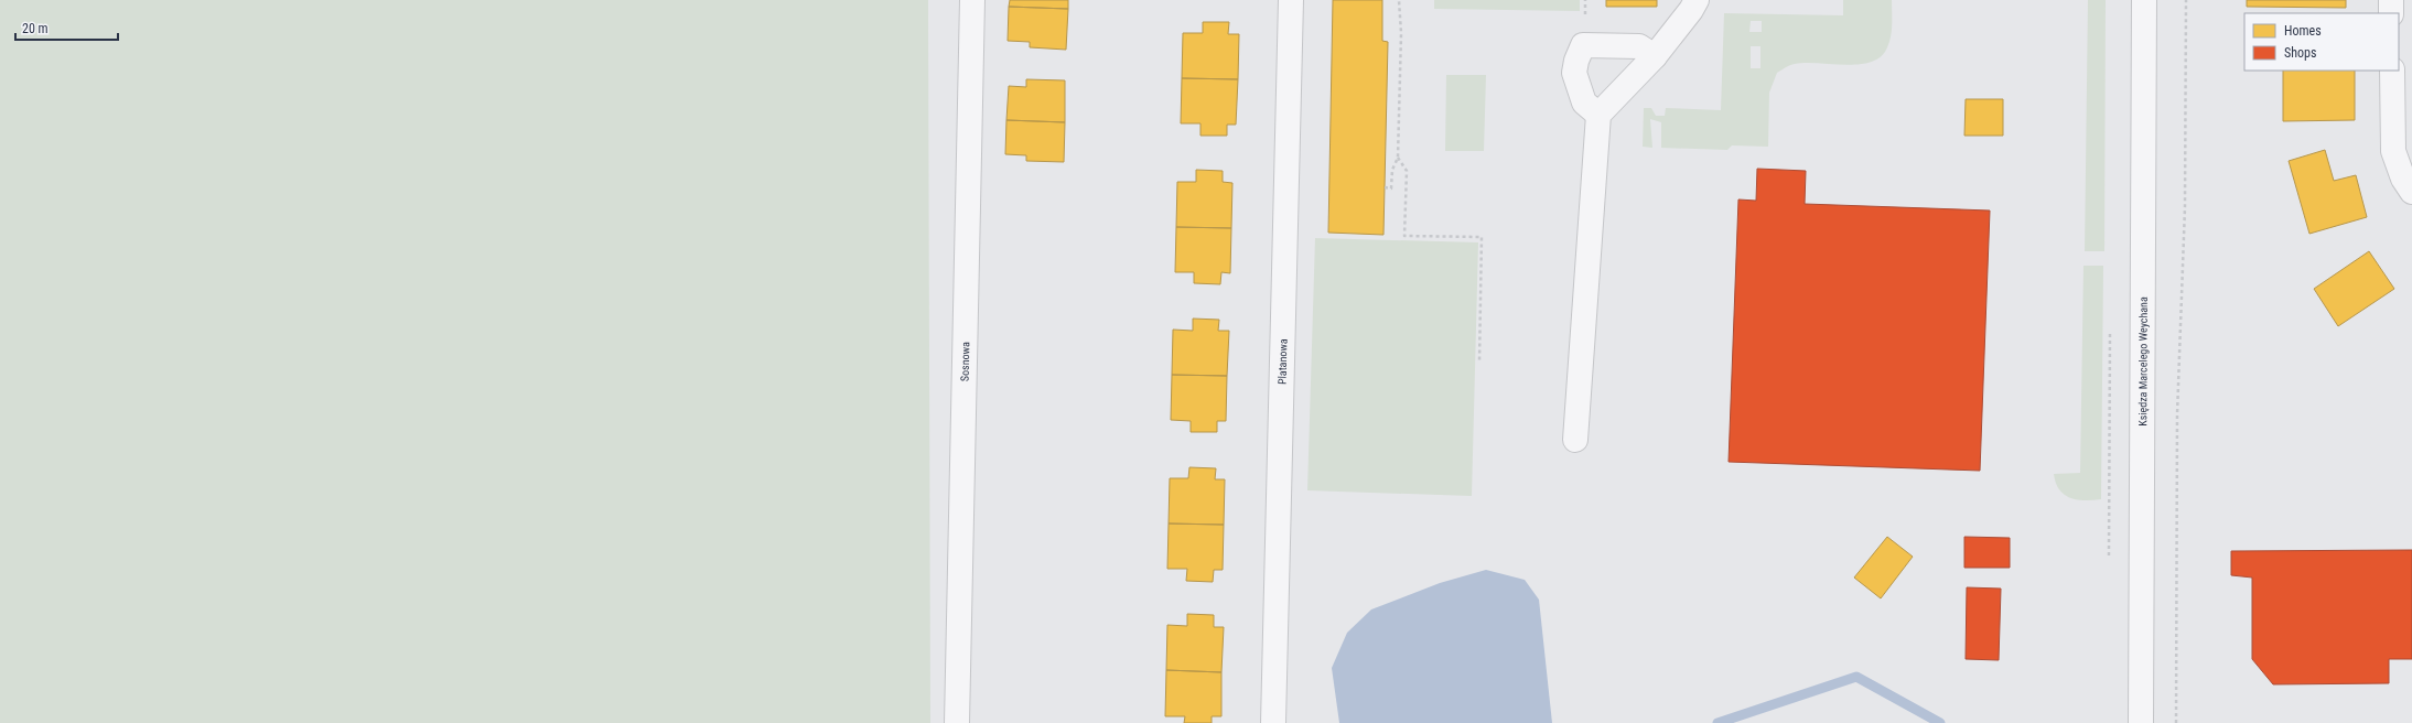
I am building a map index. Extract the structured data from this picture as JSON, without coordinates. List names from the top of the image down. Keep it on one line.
{"streets":{"street":["Sosnowa","Platanowa","Księdza Marcelego Weychana"]},"legend":["Homes","Shops"],"scale_bar":"20 m"}
